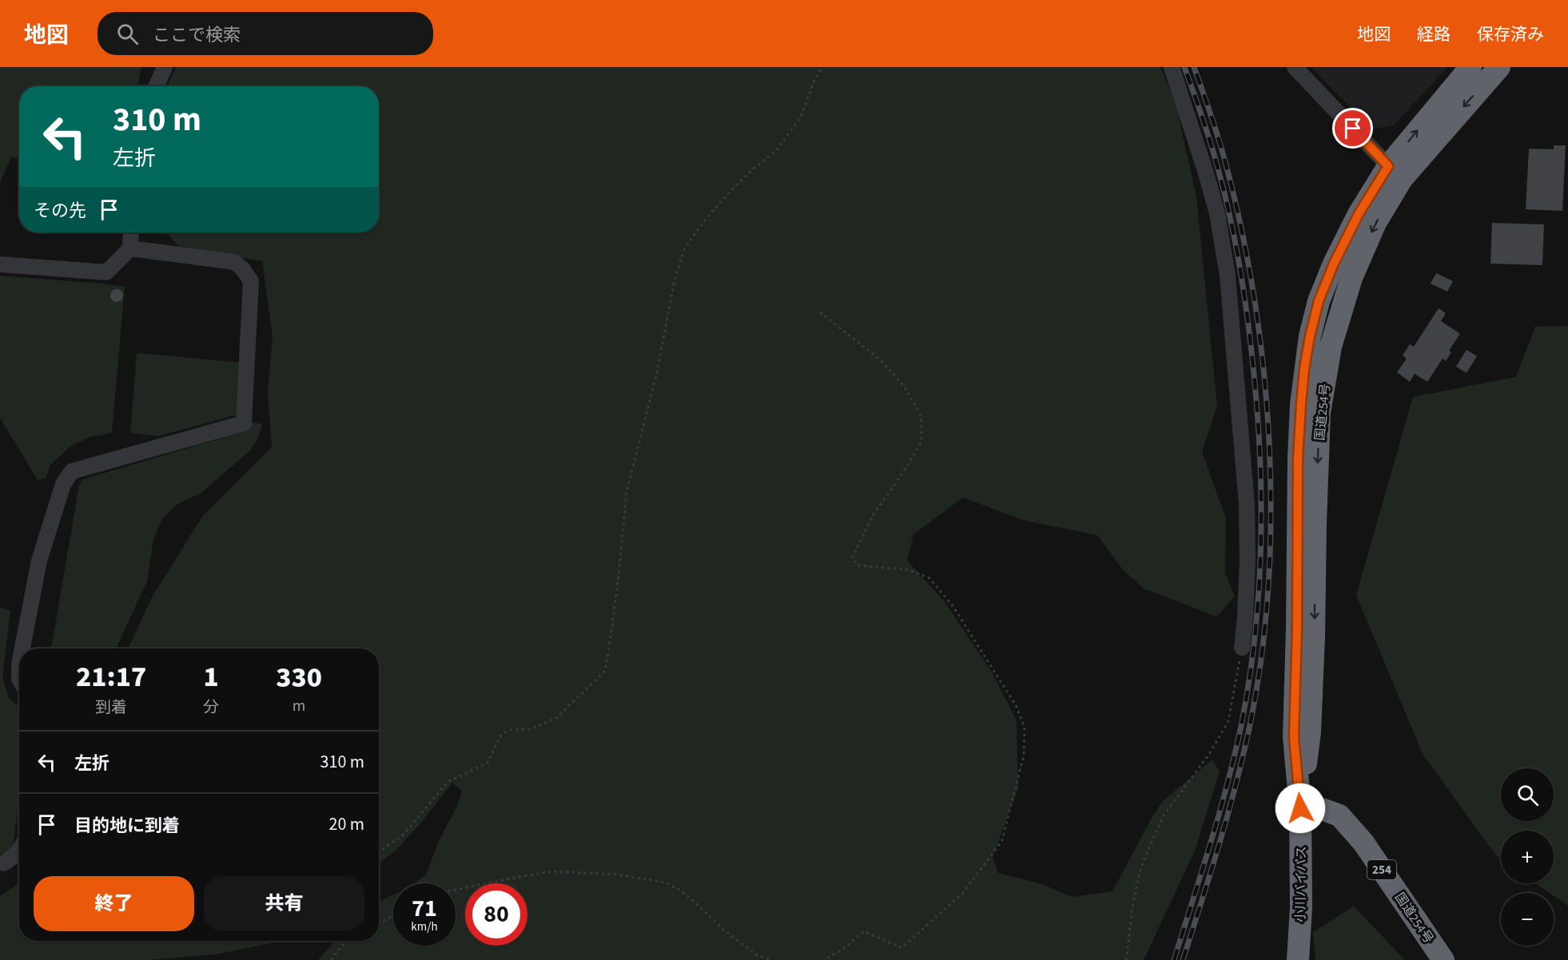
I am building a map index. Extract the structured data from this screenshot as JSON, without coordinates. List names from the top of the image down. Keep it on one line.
{"streets":{"highway":["国道254号","254","小川バイパス"]},"crossings":[["国道254号","小川バイパス"]],"page":{"header":"地図","search":"ここで検索","nav":["地図","経路","保存済み"],"turn":["310 m","左折"],"then":"その先","eta":["21:17","到着","1","分","330","m"],"list":[{"name":"左折","value":"310 m"},{"name":"目的地に到着","value":"20 m"}],"map_buttons":["+","−"],"buttons":["終了","共有"],"speed":"71 km/h","limit":"80"}}
